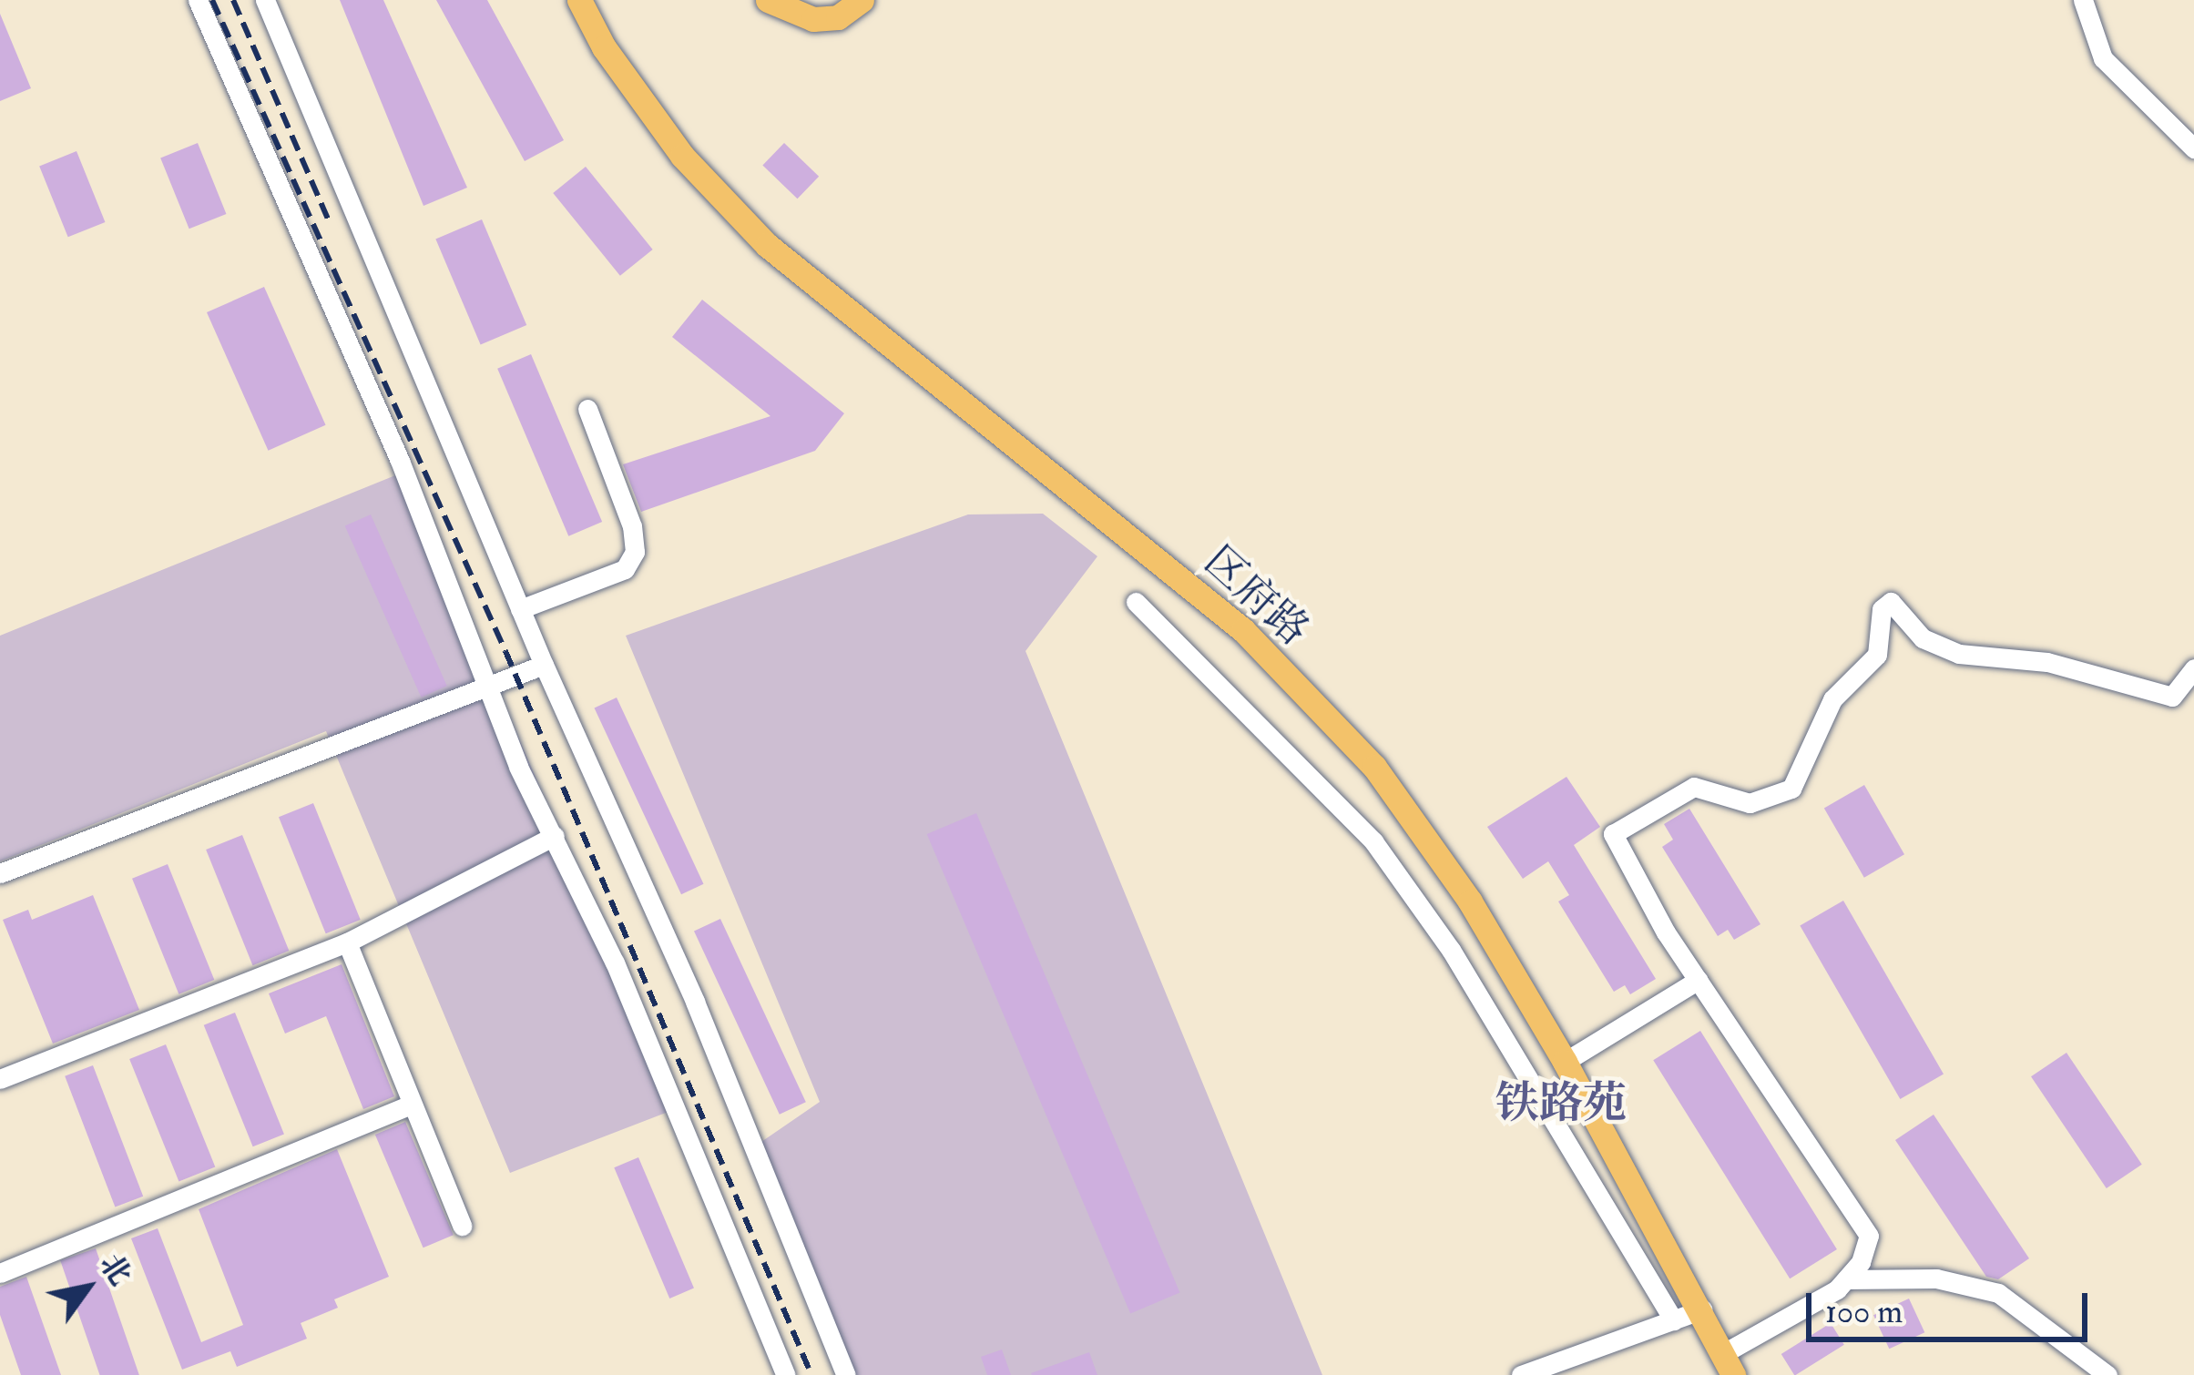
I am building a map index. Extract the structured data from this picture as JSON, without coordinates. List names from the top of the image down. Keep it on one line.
{"streets":{"main road":["区府路"]},"districts":["铁路苑"],"scale_bar":"100 m","north":"top right"}
